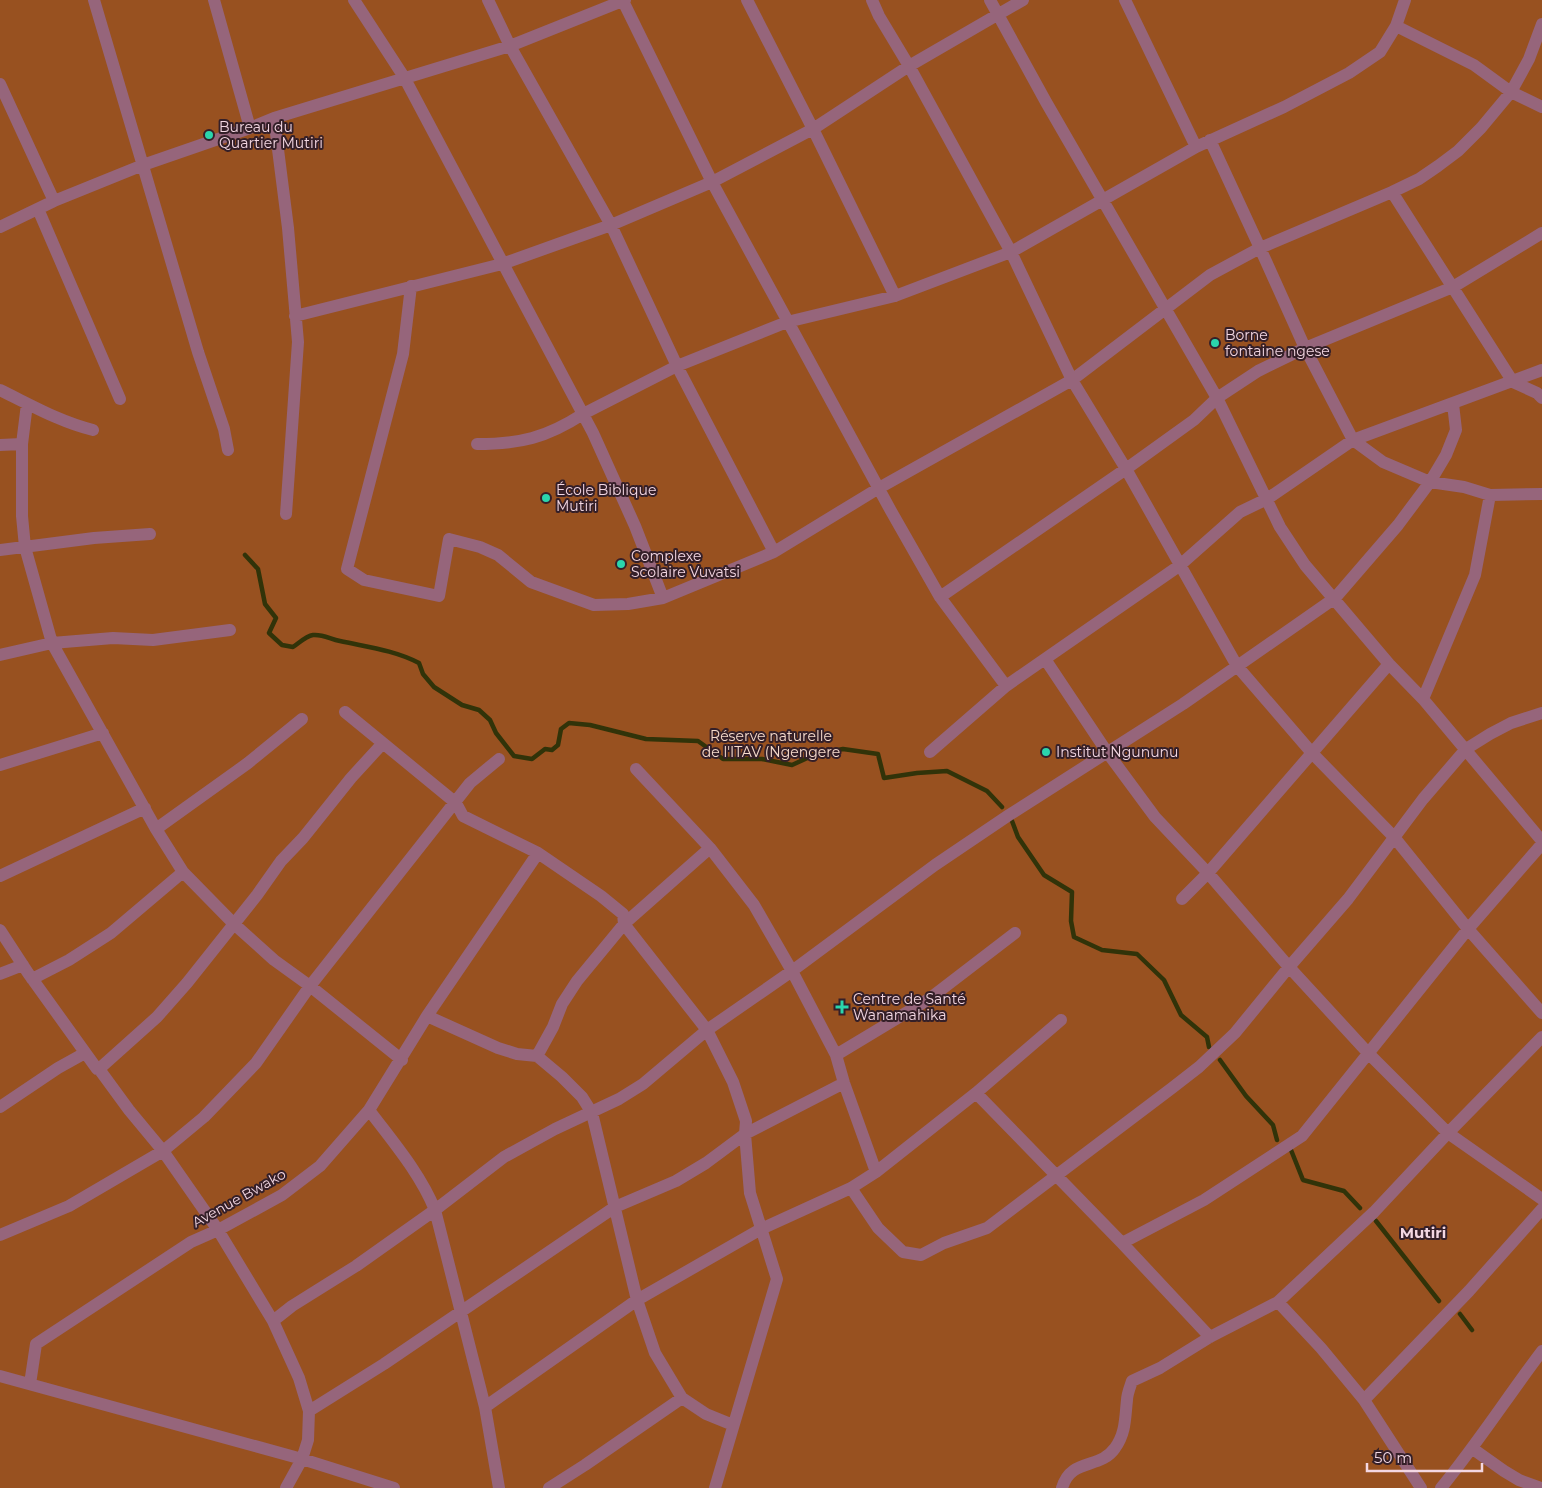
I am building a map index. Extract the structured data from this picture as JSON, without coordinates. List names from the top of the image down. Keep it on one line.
{"streets":{"street":["Avenue Bwako"]},"districts":["Mutiri"],"parks":["Réserve naturelle de l'ITAV (Ngengere"],"places":{"other":["Bureau du Quartier Mutiri","Borne fontaine ngese","École Biblique Mutiri","Complexe Scolaire Vuvatsi","Institut Ngununu"],"health":["Centre de Santé Wanamahika"]},"scale_bar":"50 m"}
